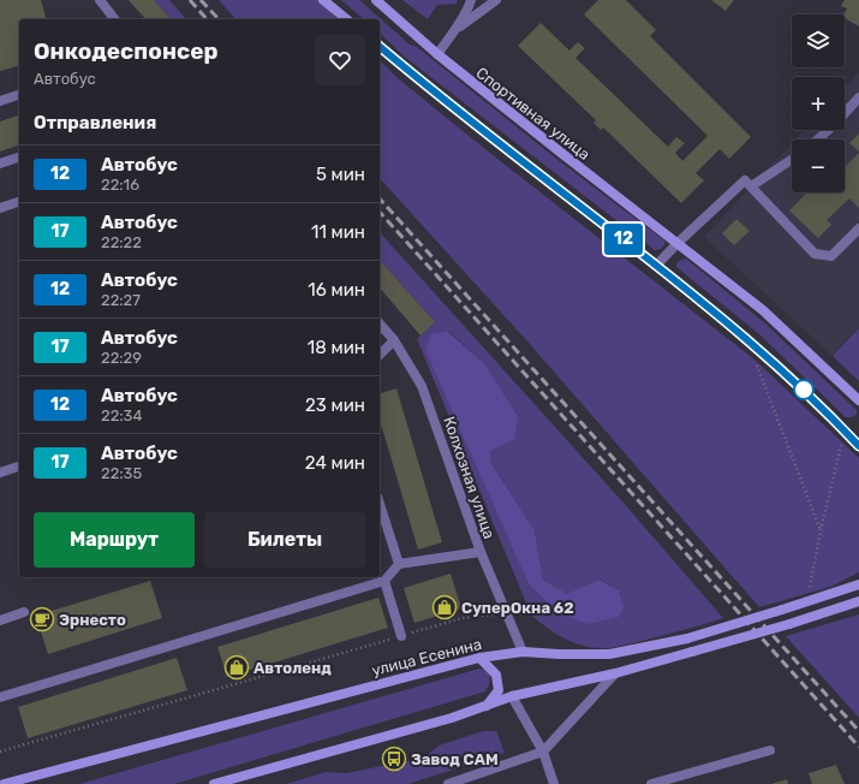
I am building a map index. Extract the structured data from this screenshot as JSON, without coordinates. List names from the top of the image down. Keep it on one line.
{"streets":{"main road":["Спортивная улица","улица Есенина"],"street":["Колхозная улица"]},"crossings":[["Колхозная улица","улица Есенина"]],"places":{"shop":["СуперОкна 62","Автоленд"],"cafe":["Эрнесто"],"bus stop":["Завод САМ"]},"lines":["bus line 12"],"page":{"on_map":"12","map_buttons":["+","−"],"heading":[["Онкодеспонсер","Автобус"],"Отправления"],"list":[{"mark":"12","name":"Автобус","note":"22:16","value":"5 мин"},{"mark":"17","name":"Автобус","note":"22:22","value":"11 мин"},{"mark":"12","name":"Автобус","note":"22:27","value":"16 мин"},{"mark":"17","name":"Автобус","note":"22:29","value":"18 мин"},{"mark":"12","name":"Автобус","note":"22:34","value":"23 мин"},{"mark":"17","name":"Автобус","note":"22:35","value":"24 мин"}],"buttons":["Маршрут","Билеты"]}}
